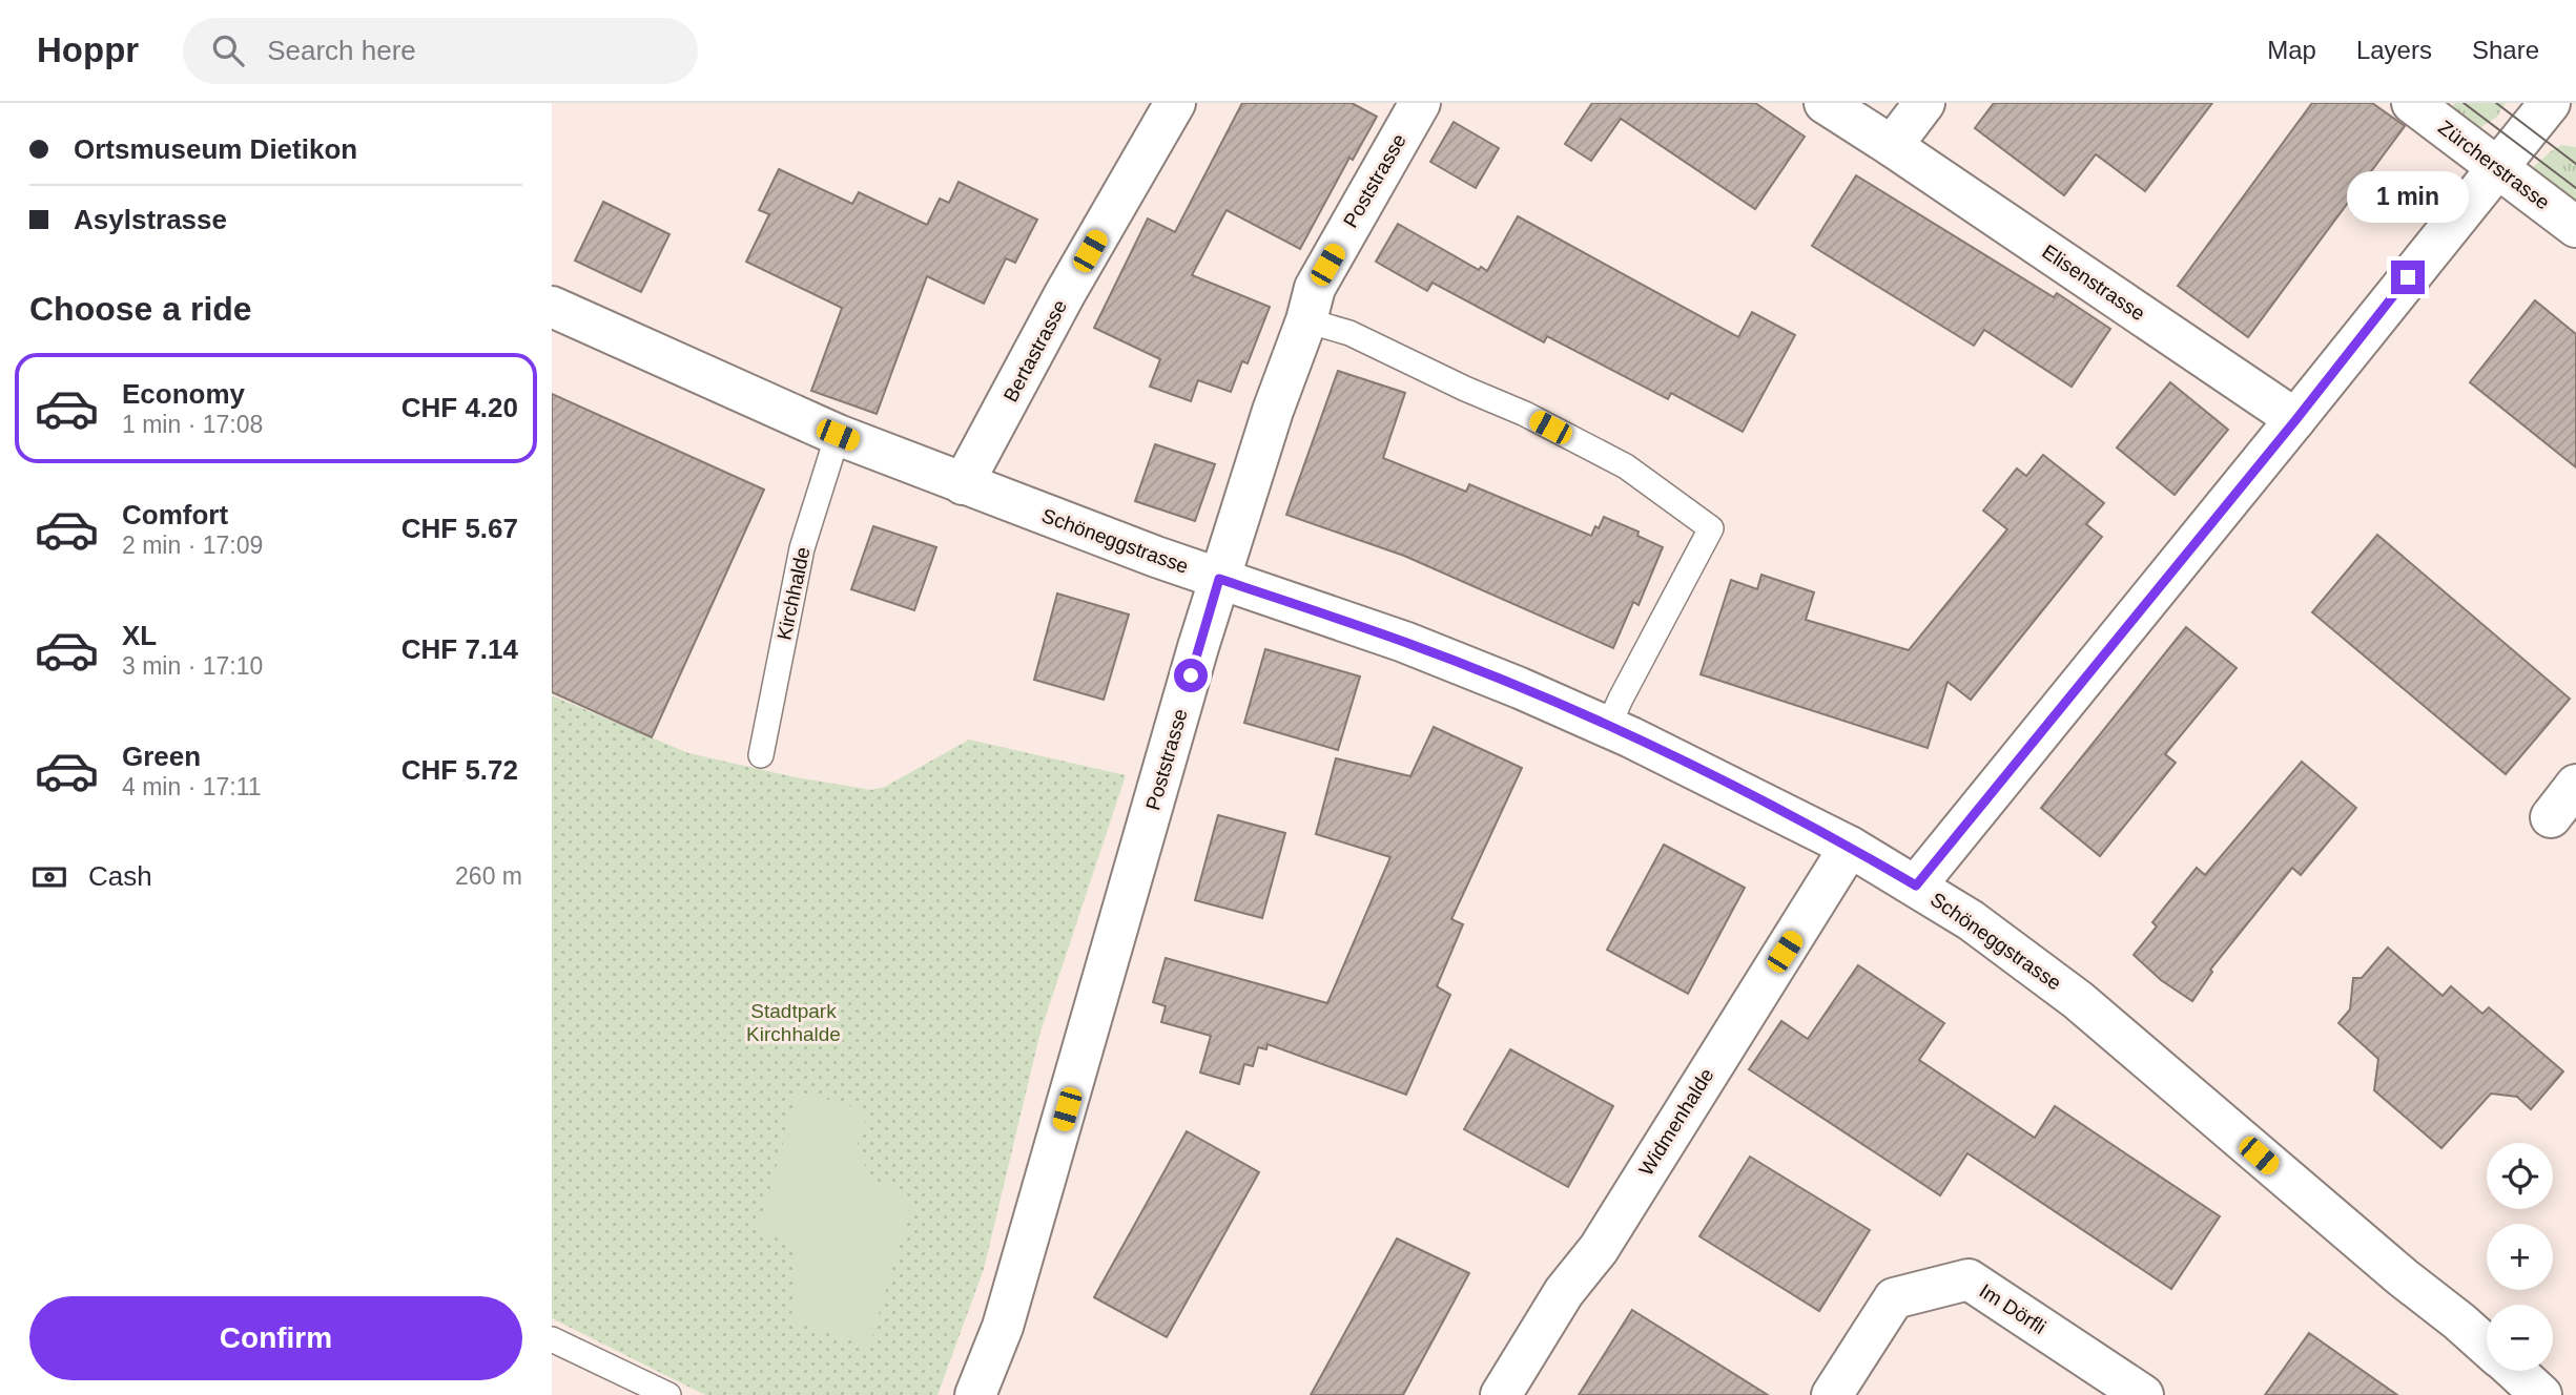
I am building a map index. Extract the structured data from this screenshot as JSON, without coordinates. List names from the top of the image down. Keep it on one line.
{"streets":{"street":["Zürcherstrasse","Poststrasse","Elisenstrasse","Bertastrasse","Schöneggstrasse","Widmenhalde","Im Dörfli"],"lane":["Kirchhalde"]},"crossings":[["Poststrasse","Schöneggstrasse"],["Bertastrasse","Schöneggstrasse"],["Schöneggstrasse","Kirchhalde"],["Schöneggstrasse","Widmenhalde"]],"parks":["Stadtpark Kirchhalde"],"page":{"header":"Hoppr","search":"Search here","nav":["Map","Layers","Share"],"banner":["Ortsmuseum Dietikon","Asylstrasse"],"bubble":"1 min","heading":"Choose a ride","list":[{"name":"Economy","note":"1 min · 17:08","value":"CHF 4.20"},{"name":"Comfort","note":"2 min · 17:09","value":"CHF 5.67"},{"name":"XL","note":"3 min · 17:10","value":"CHF 7.14"},{"name":"Green","note":"4 min · 17:11","value":"CHF 5.72"}],"pay":["Cash","260 m"],"map_buttons":["+","−"],"buttons":"Confirm"}}
